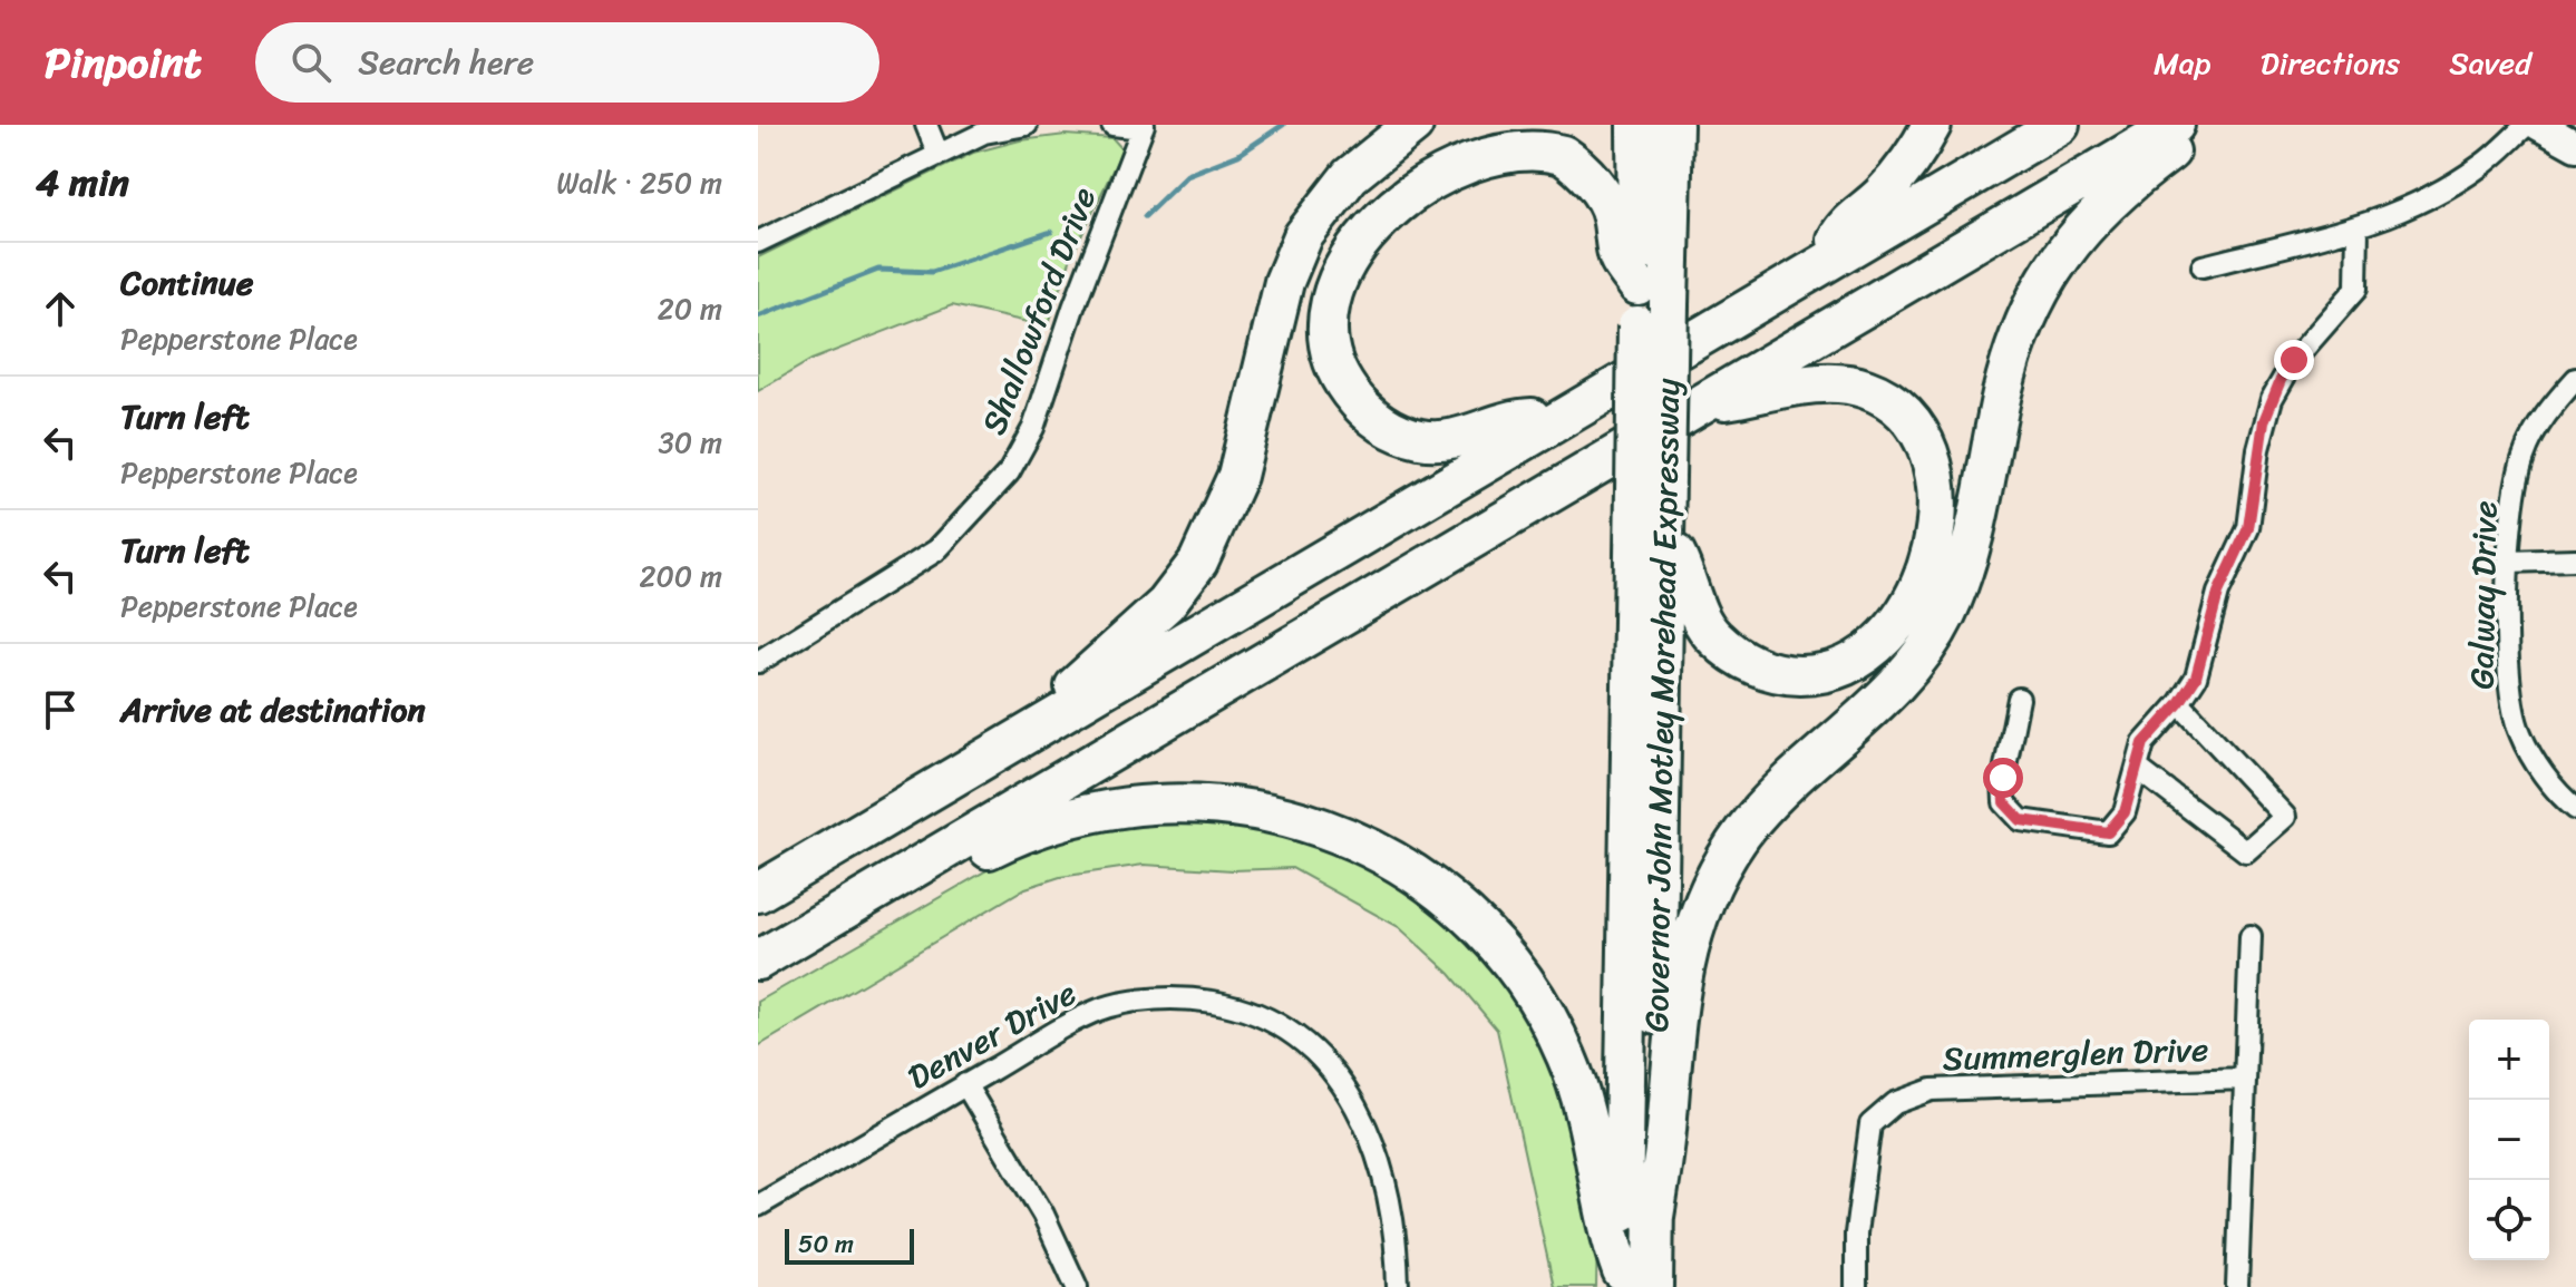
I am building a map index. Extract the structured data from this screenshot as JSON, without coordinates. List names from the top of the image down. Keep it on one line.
{"streets":{"highway":["Governor John Motley Morehead Expressway"],"street":["Shallowford Drive","Galway Drive","Denver Drive","Summerglen Drive"]},"scale_bar":"50 m","page":{"header":"Pinpoint","search":"Search here","nav":["Map","Directions","Saved"],"heading":["4 min","Walk · 250 m"],"list":[["Continue","Pepperstone Place","20 m"],["Turn left","Pepperstone Place","30 m"],["Turn left","Pepperstone Place","200 m"],"Arrive at destination"],"map_buttons":["+","−"],"scale":"50 m"}}
